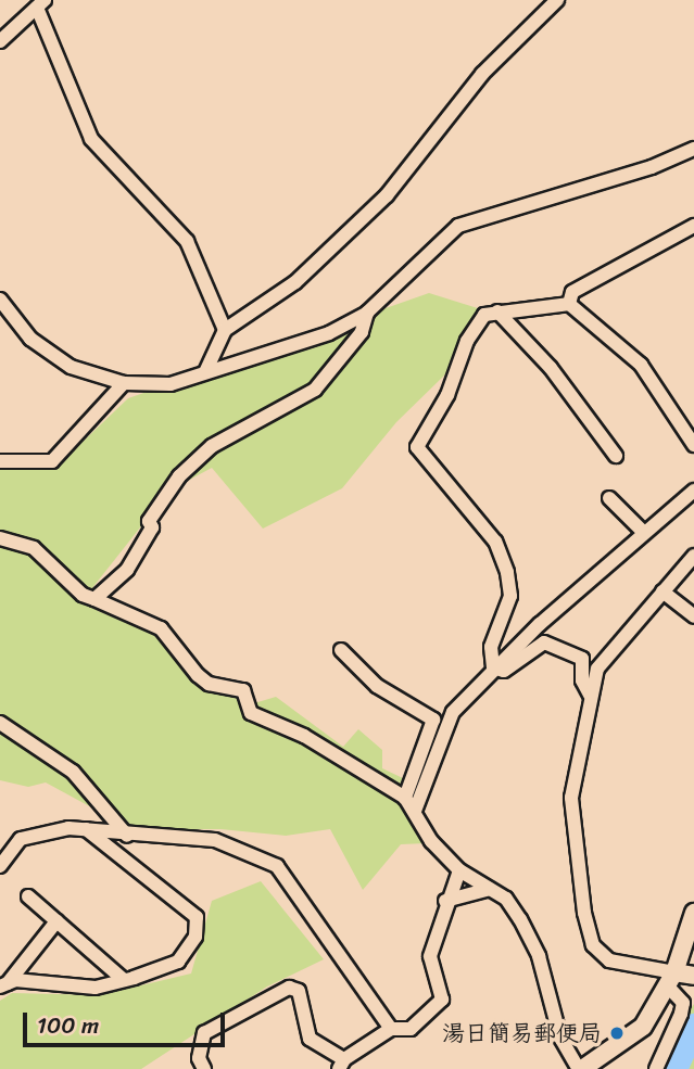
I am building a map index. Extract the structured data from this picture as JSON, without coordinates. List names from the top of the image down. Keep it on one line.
{"places":["湯日簡易郵便局"],"scale_bar":"100 m"}
